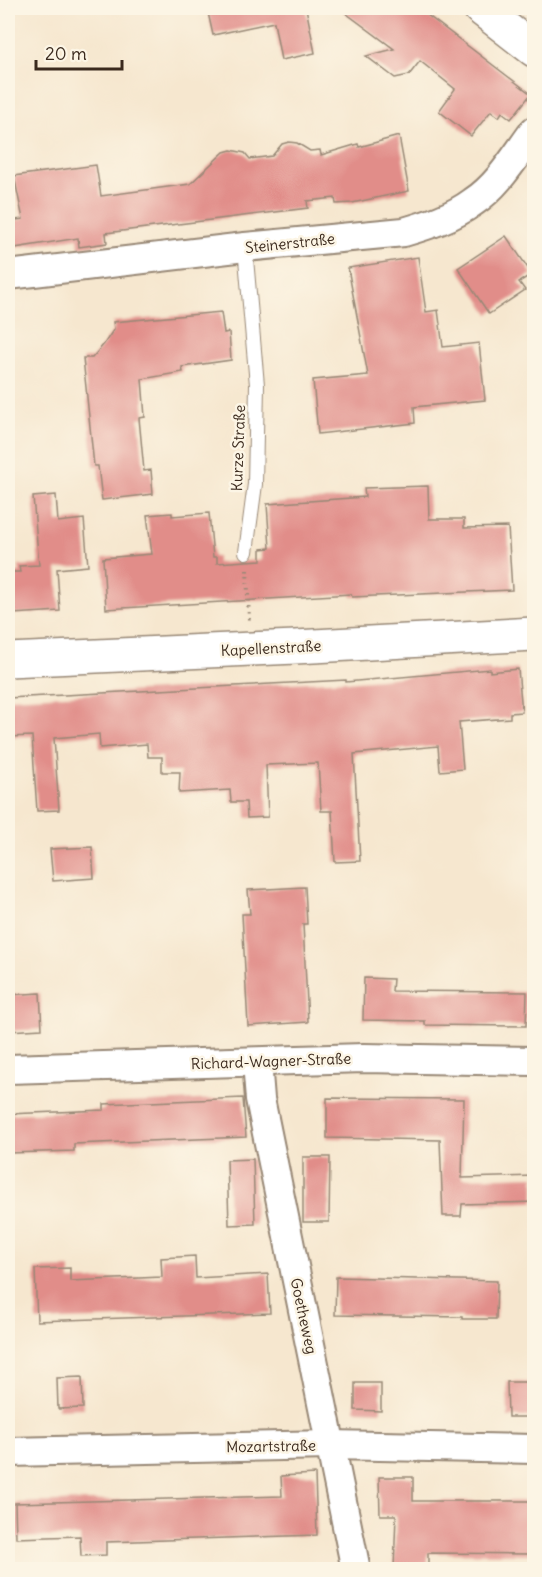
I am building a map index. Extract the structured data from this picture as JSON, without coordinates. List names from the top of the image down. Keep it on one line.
{"streets":{"street":["Steinerstraße","Kapellenstraße","Richard-Wagner-Straße","Goetheweg","Mozartstraße"],"lane":["Kurze Straße"]},"crossings":[["Steinerstraße","Kurze Straße"],["Richard-Wagner-Straße","Goetheweg"],["Goetheweg","Mozartstraße"]],"scale_bar":"20 m"}
